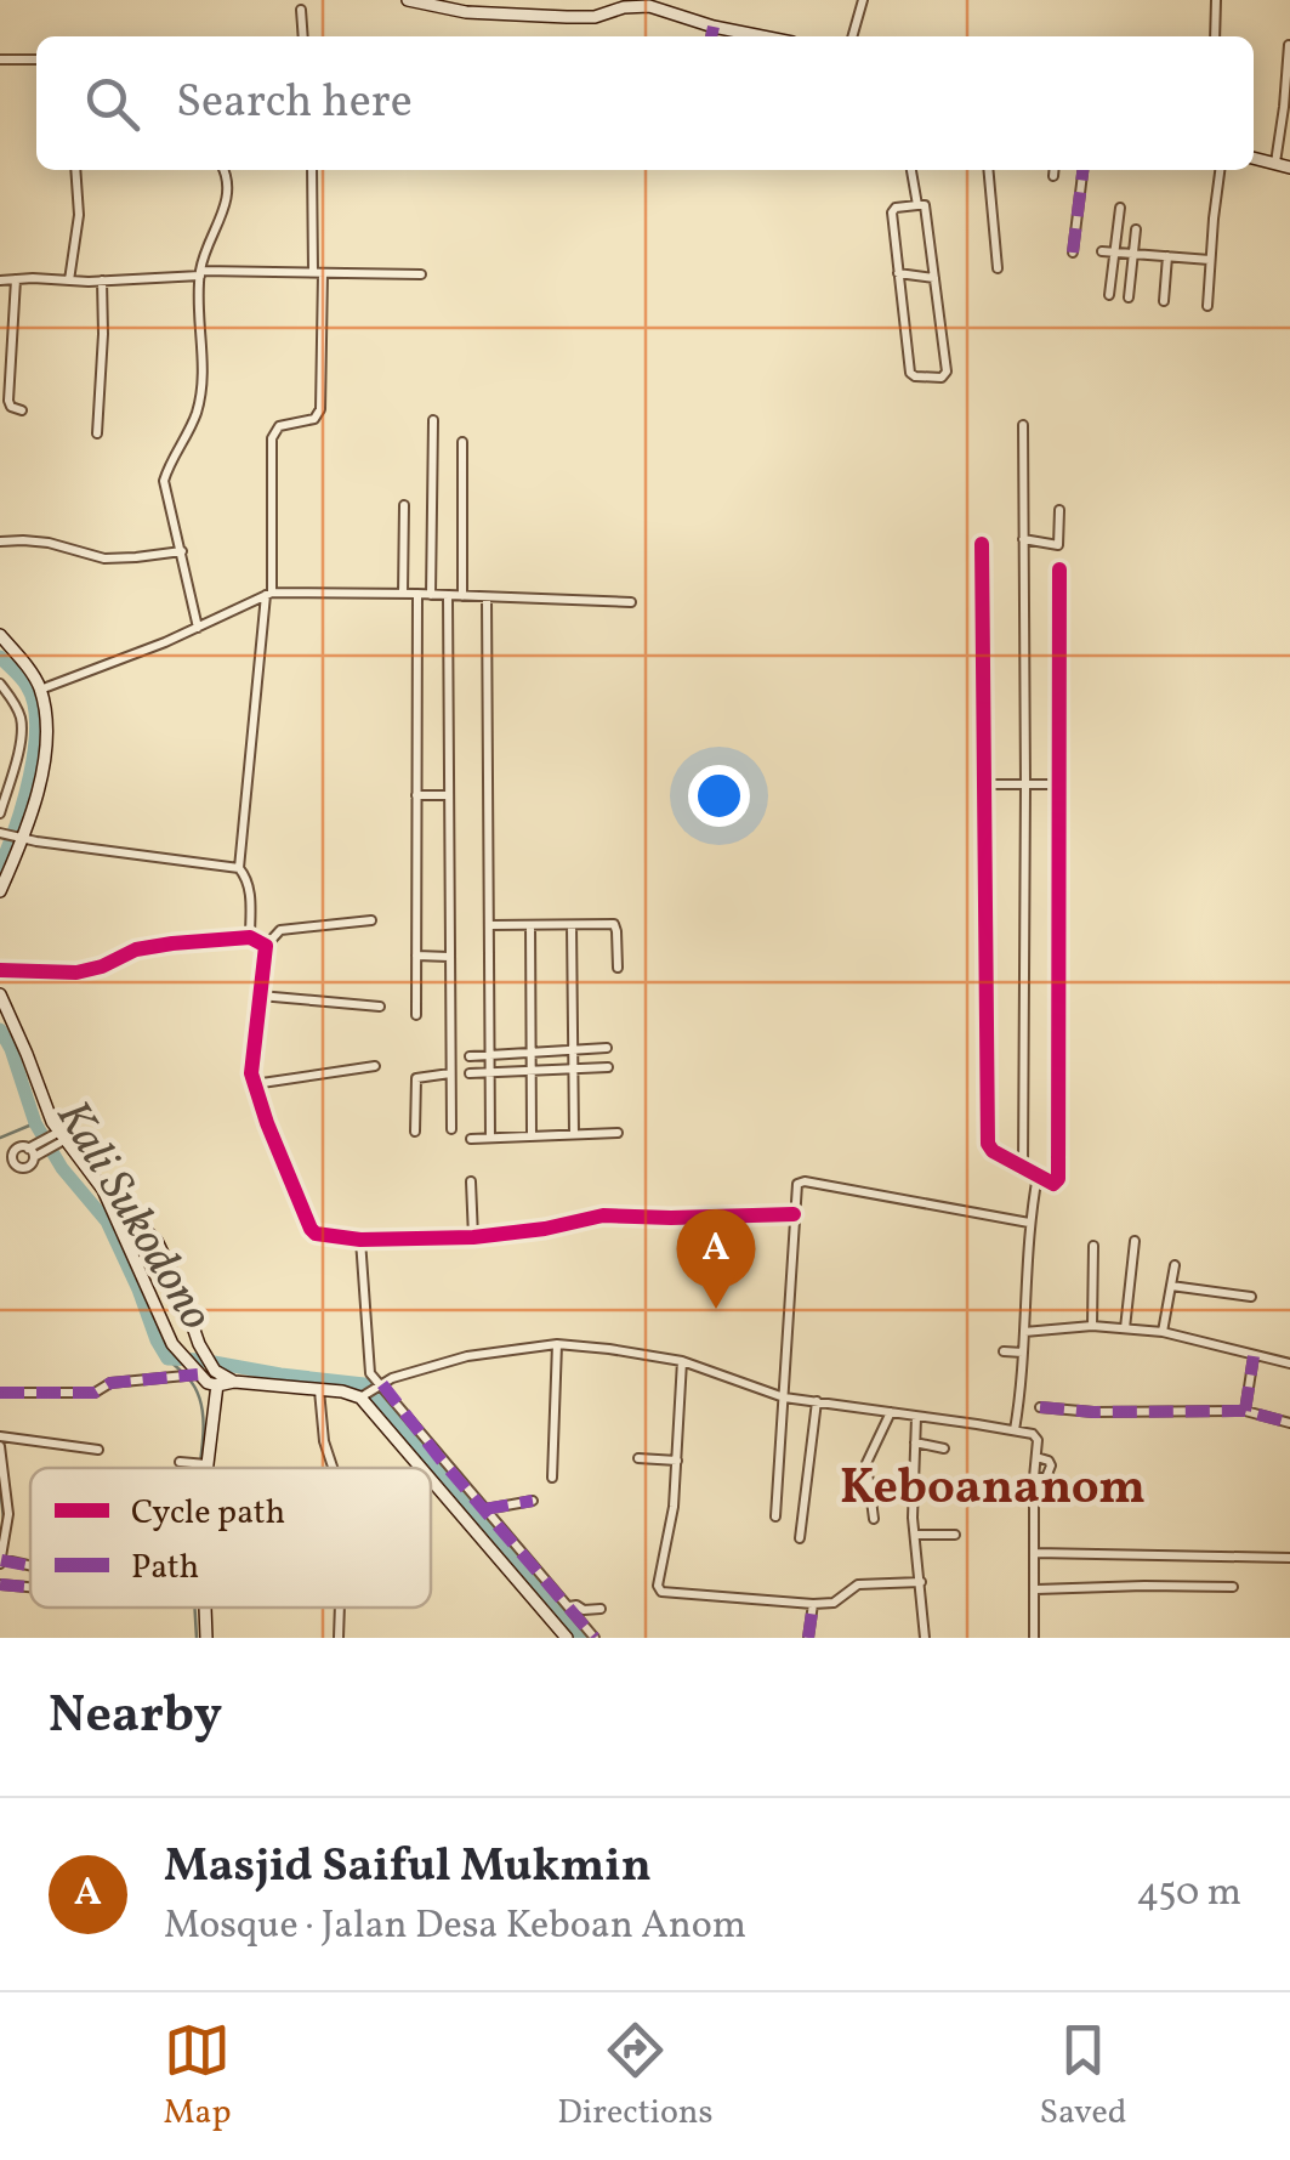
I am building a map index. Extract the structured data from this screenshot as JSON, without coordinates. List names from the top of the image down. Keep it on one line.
{"districts":["Keboananom"],"water":["Kali Sukodono"],"legend":["Cycle path","Path"],"page":{"search":"Search here","pins":"A","heading":"Nearby","list":[{"mark":"A","name":"Masjid Saiful Mukmin","note":"Mosque · Jalan Desa Keboan Anom","value":"450 m"}],"nav":["Map","Directions","Saved"]}}
